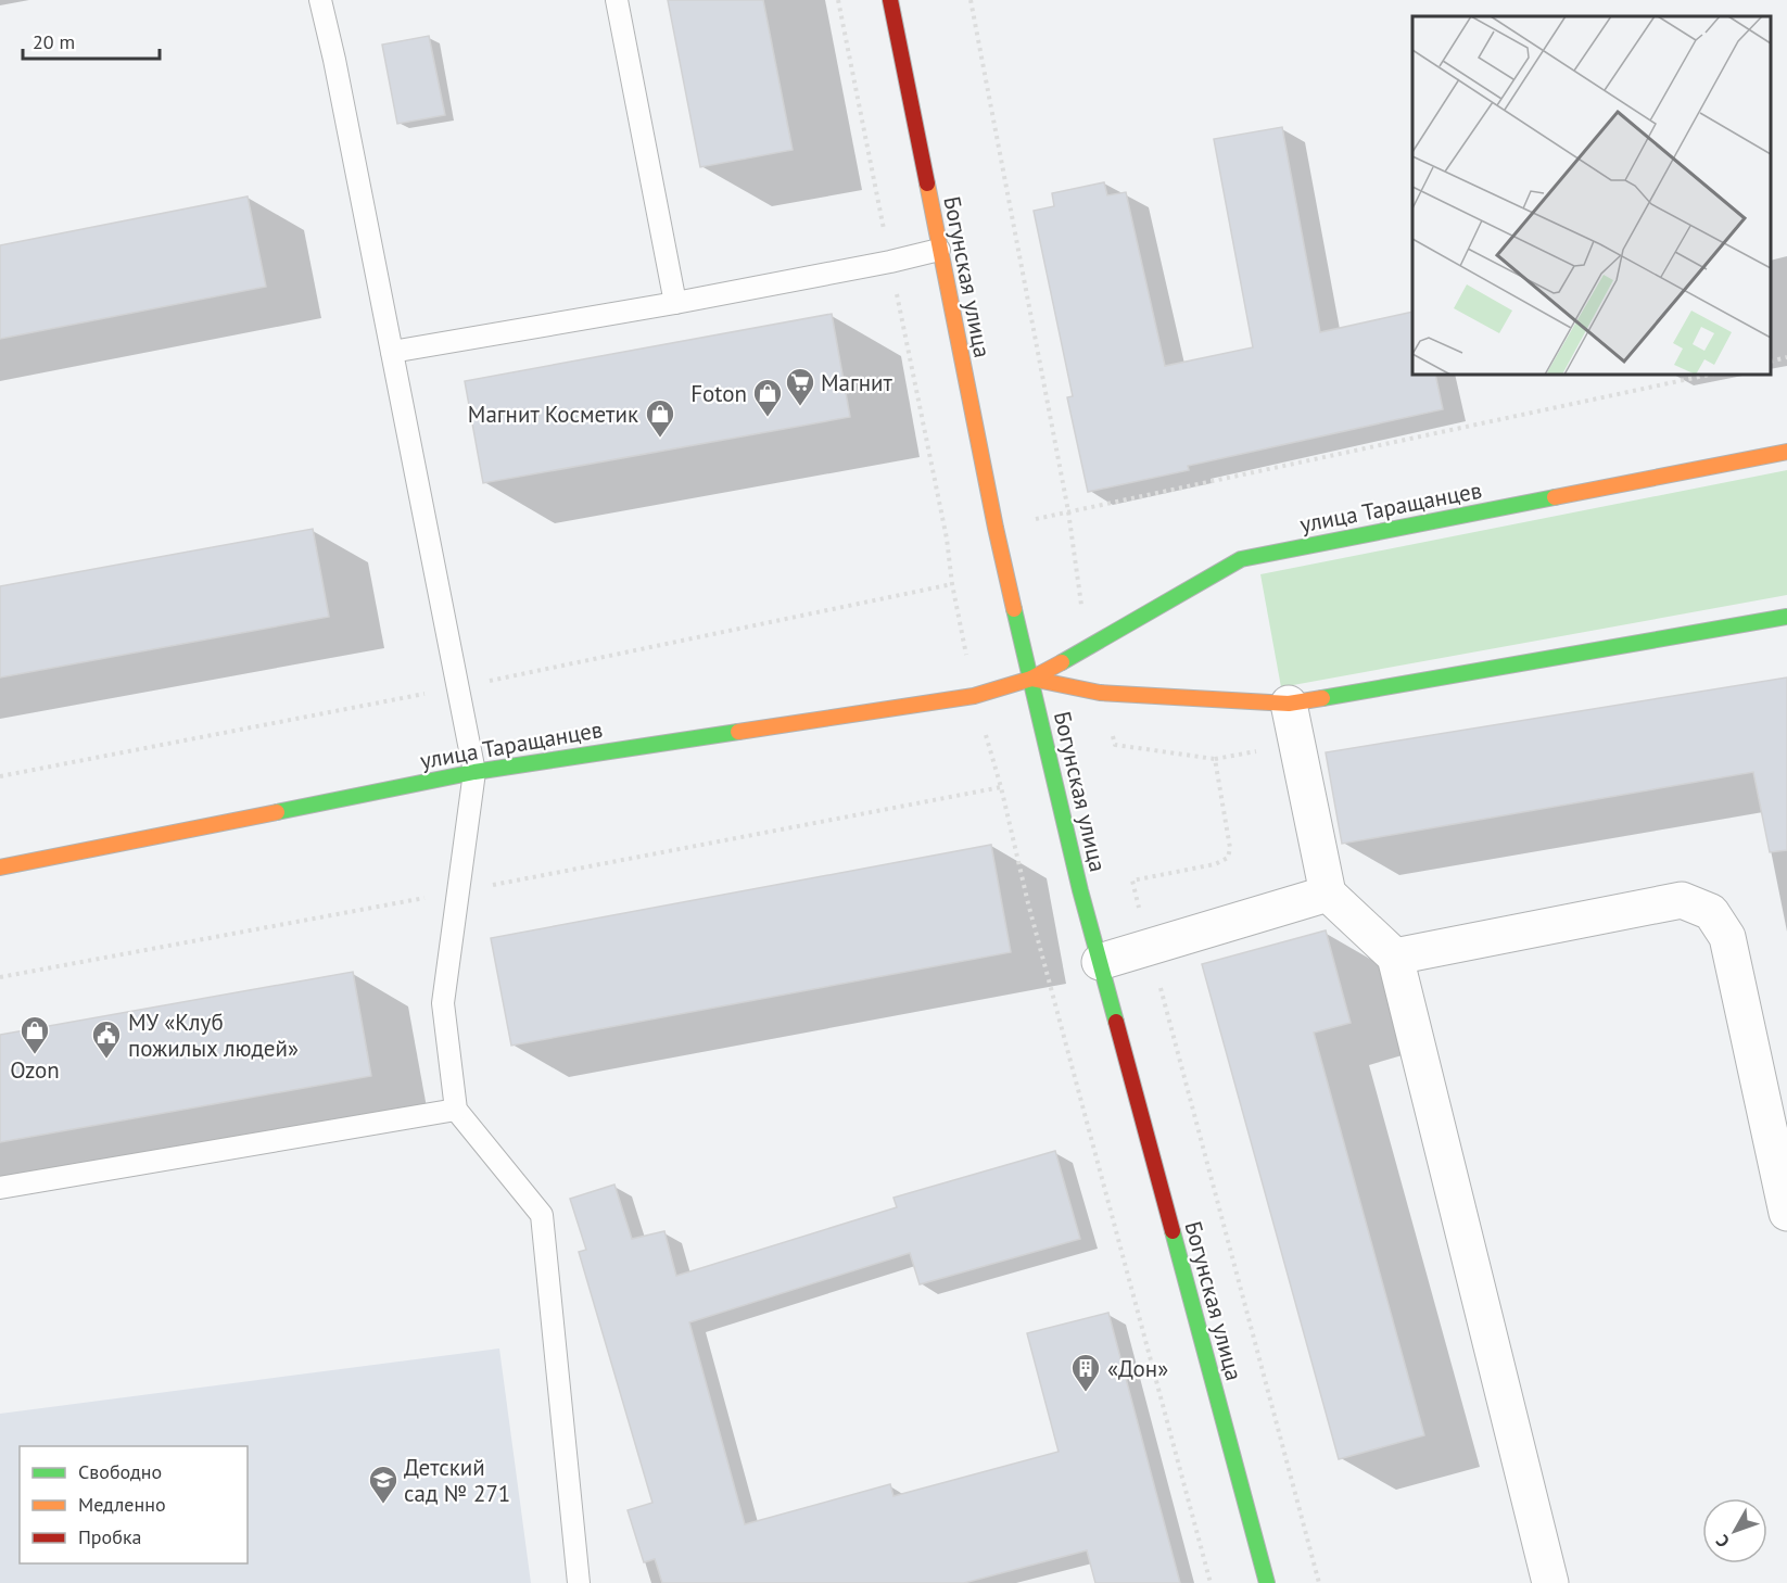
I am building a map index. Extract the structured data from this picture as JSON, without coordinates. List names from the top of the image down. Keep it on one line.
{"streets":{"street":["Богунская улица","улица Таращанцев"]},"crossings":[["Богунская улица","улица Таращанцев"]],"places":{"supermarket":["Магнит"],"shop":["Foton","Магнит Косметик","Ozon"],"public building":["МУ «Клуб пожилых людей»"],"building":["«Дон»"],"school or university":["Детский сад № 271"]},"legend":["Свободно","Медленно","Пробка"],"scale_bar":"20 m","north":"bottom left"}
